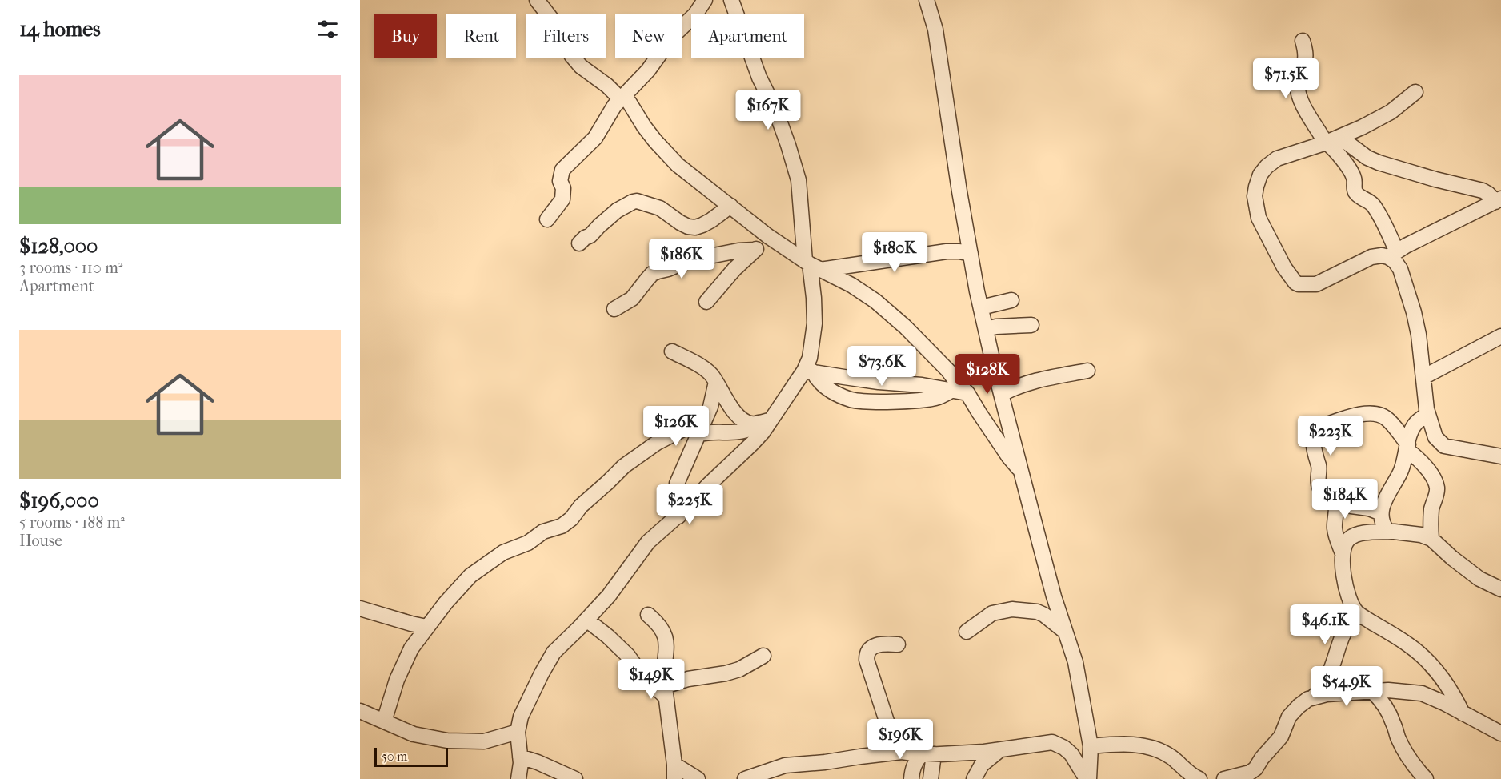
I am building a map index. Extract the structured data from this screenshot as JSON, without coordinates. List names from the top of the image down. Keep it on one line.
{"scale_bar":"50 m","page":{"heading":"14 homes","chip":["Buy","Rent","Filters","New","Apartment"],"list":[{"name":"$128,000","note":"3 rooms · 110 m² · Apartment"},{"name":"$196,000","note":"5 rooms · 188 m² · House"}],"price":["$71.5K","$167K","$180K","$186K","$73.6K","$128K","$126K","$223K","$184K","$225K","$46.1K","$149K","$54.9K","$196K"],"scale":"50 m"}}
